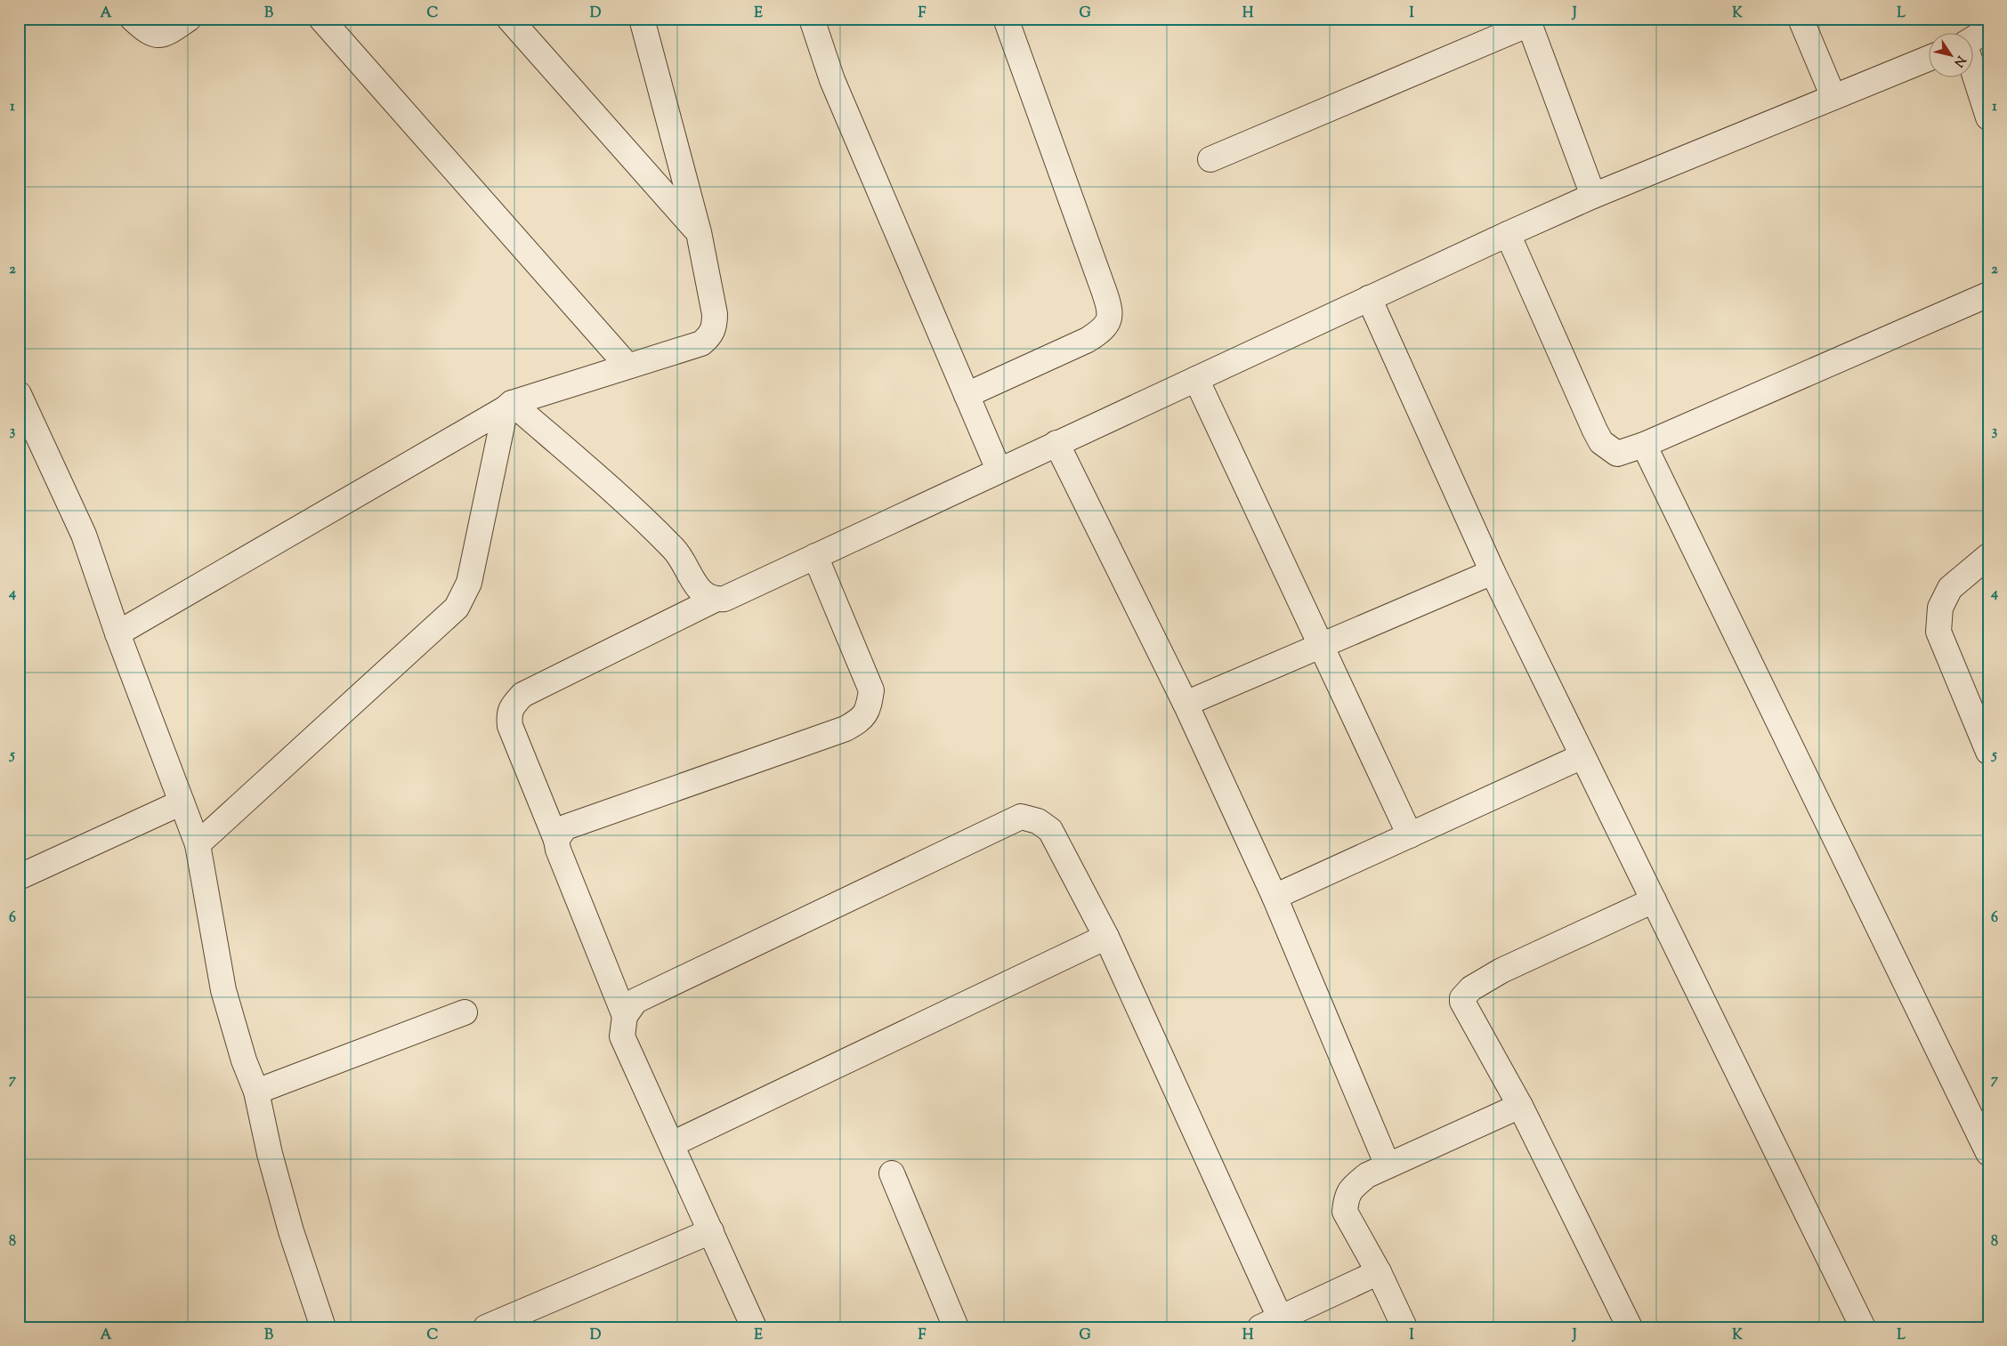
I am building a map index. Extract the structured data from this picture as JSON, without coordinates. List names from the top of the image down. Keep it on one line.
{"north":"bottom right","grid":{"columns":["A","B","C","D","E","F","G","H","I","J","K","L"],"rows":["1","2","3","4","5","6","7","8"]}}
